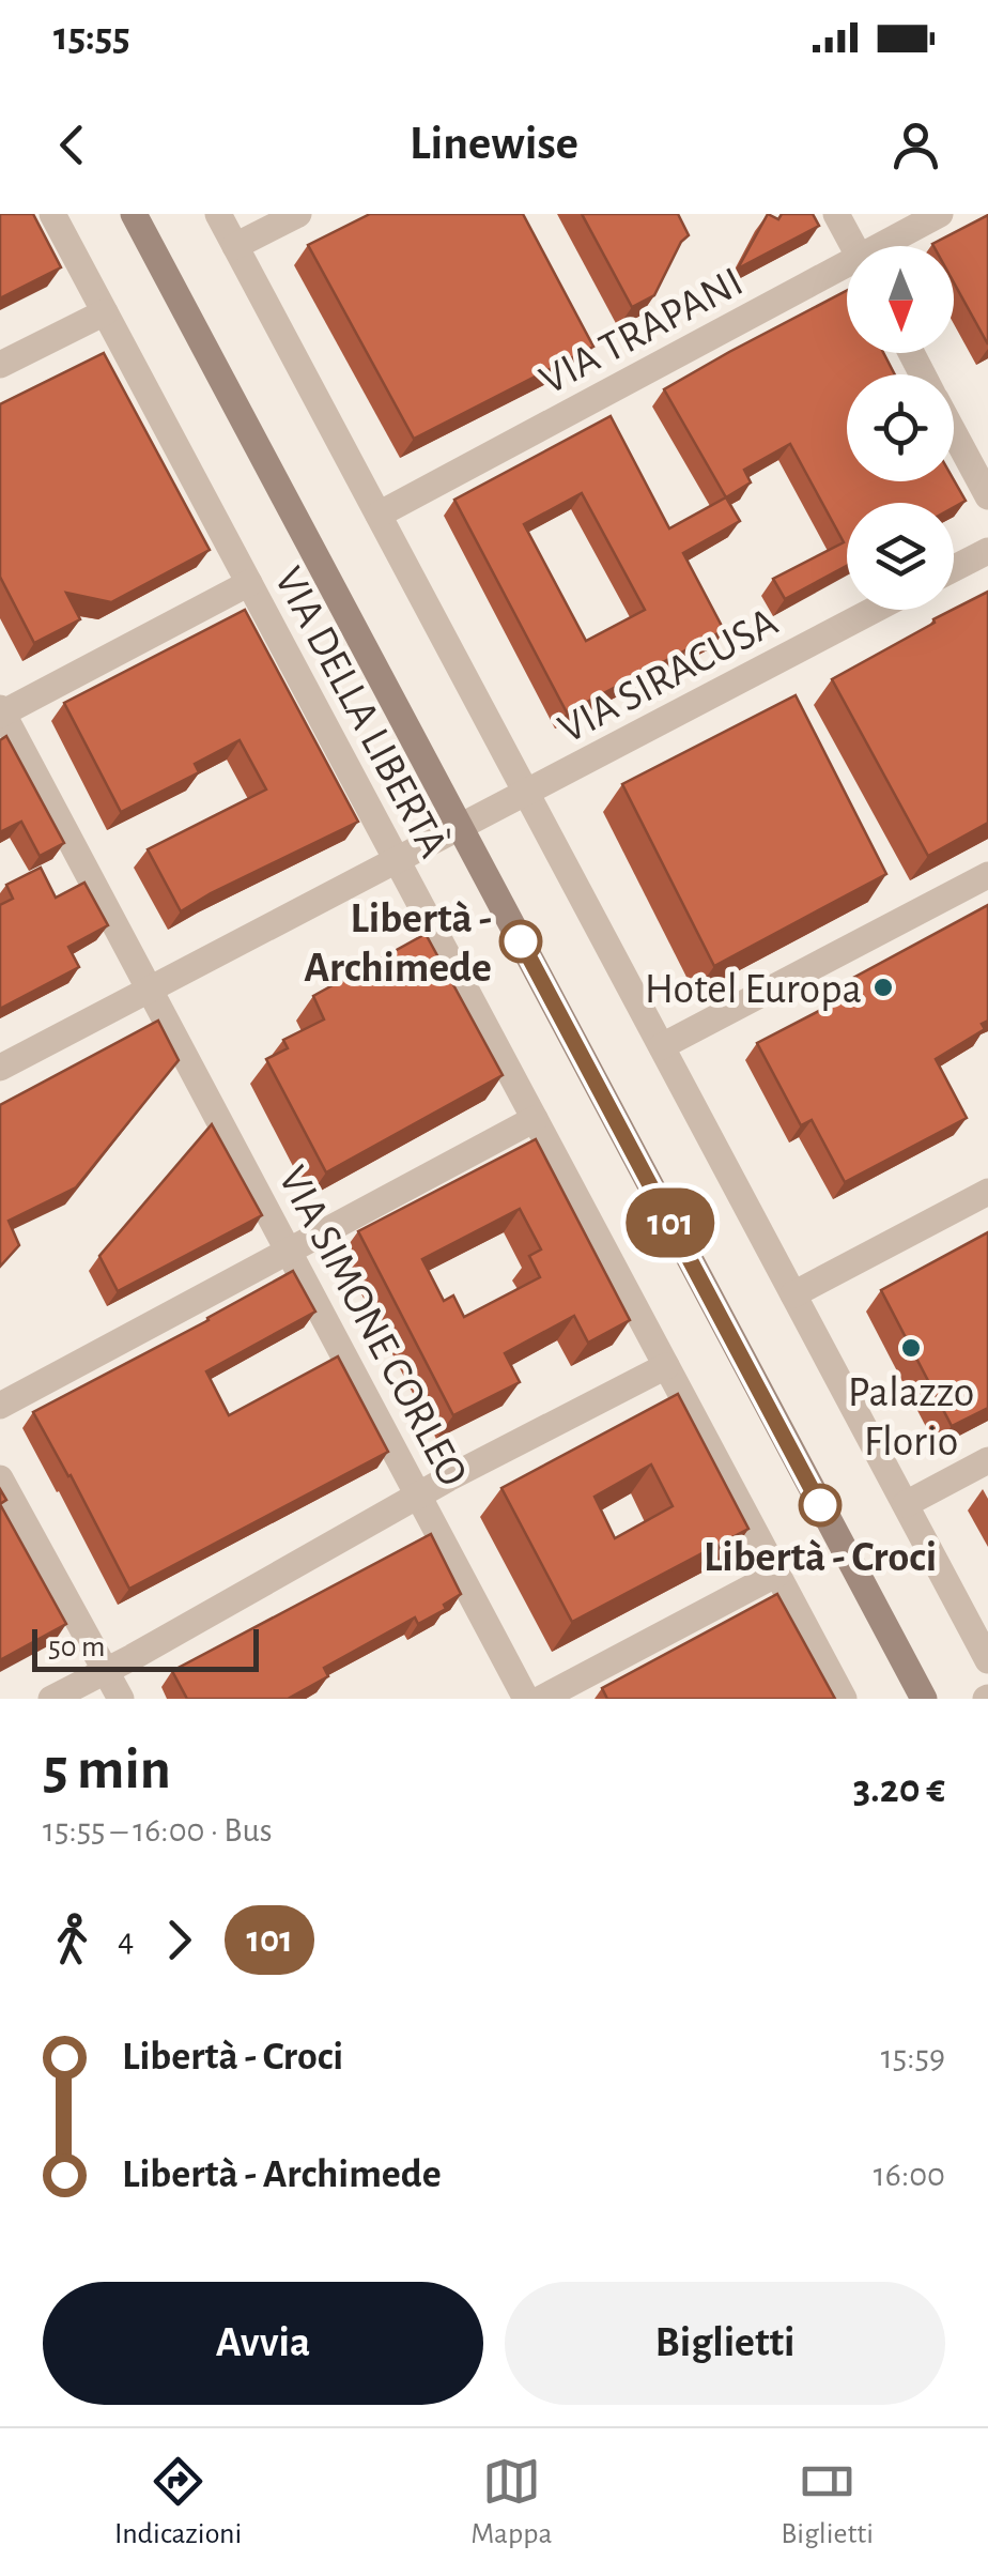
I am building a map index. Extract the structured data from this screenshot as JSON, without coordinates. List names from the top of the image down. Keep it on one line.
{"streets":{"street":["VIA TRAPANI","VIA SIRACUSA","VIA DELLA LIBERTÀ","VIA SIMONE CORLEO"]},"crossings":[["VIA SIRACUSA","VIA DELLA LIBERTÀ"],["VIA SIRACUSA","VIA SIMONE CORLEO"]],"places":["Libertà - Archimede","Hotel Europa","Palazzo Florio","Libertà - Croci"],"lines":["bus line 101"],"scale_bar":"50 m","north":"bottom","page":{"status":"15:55","header":"Linewise","on_map":"101","scale":"50 m","heading":["5 min","15:55 – 16:00 · Bus","3.20 €"],"legs":["4","101"],"list":[{"name":"Libertà - Croci","value":"15:59"},{"name":"Libertà - Archimede","value":"16:00"}],"buttons":["Avvia","Biglietti"],"tabs":["Indicazioni","Mappa","Biglietti"]}}
